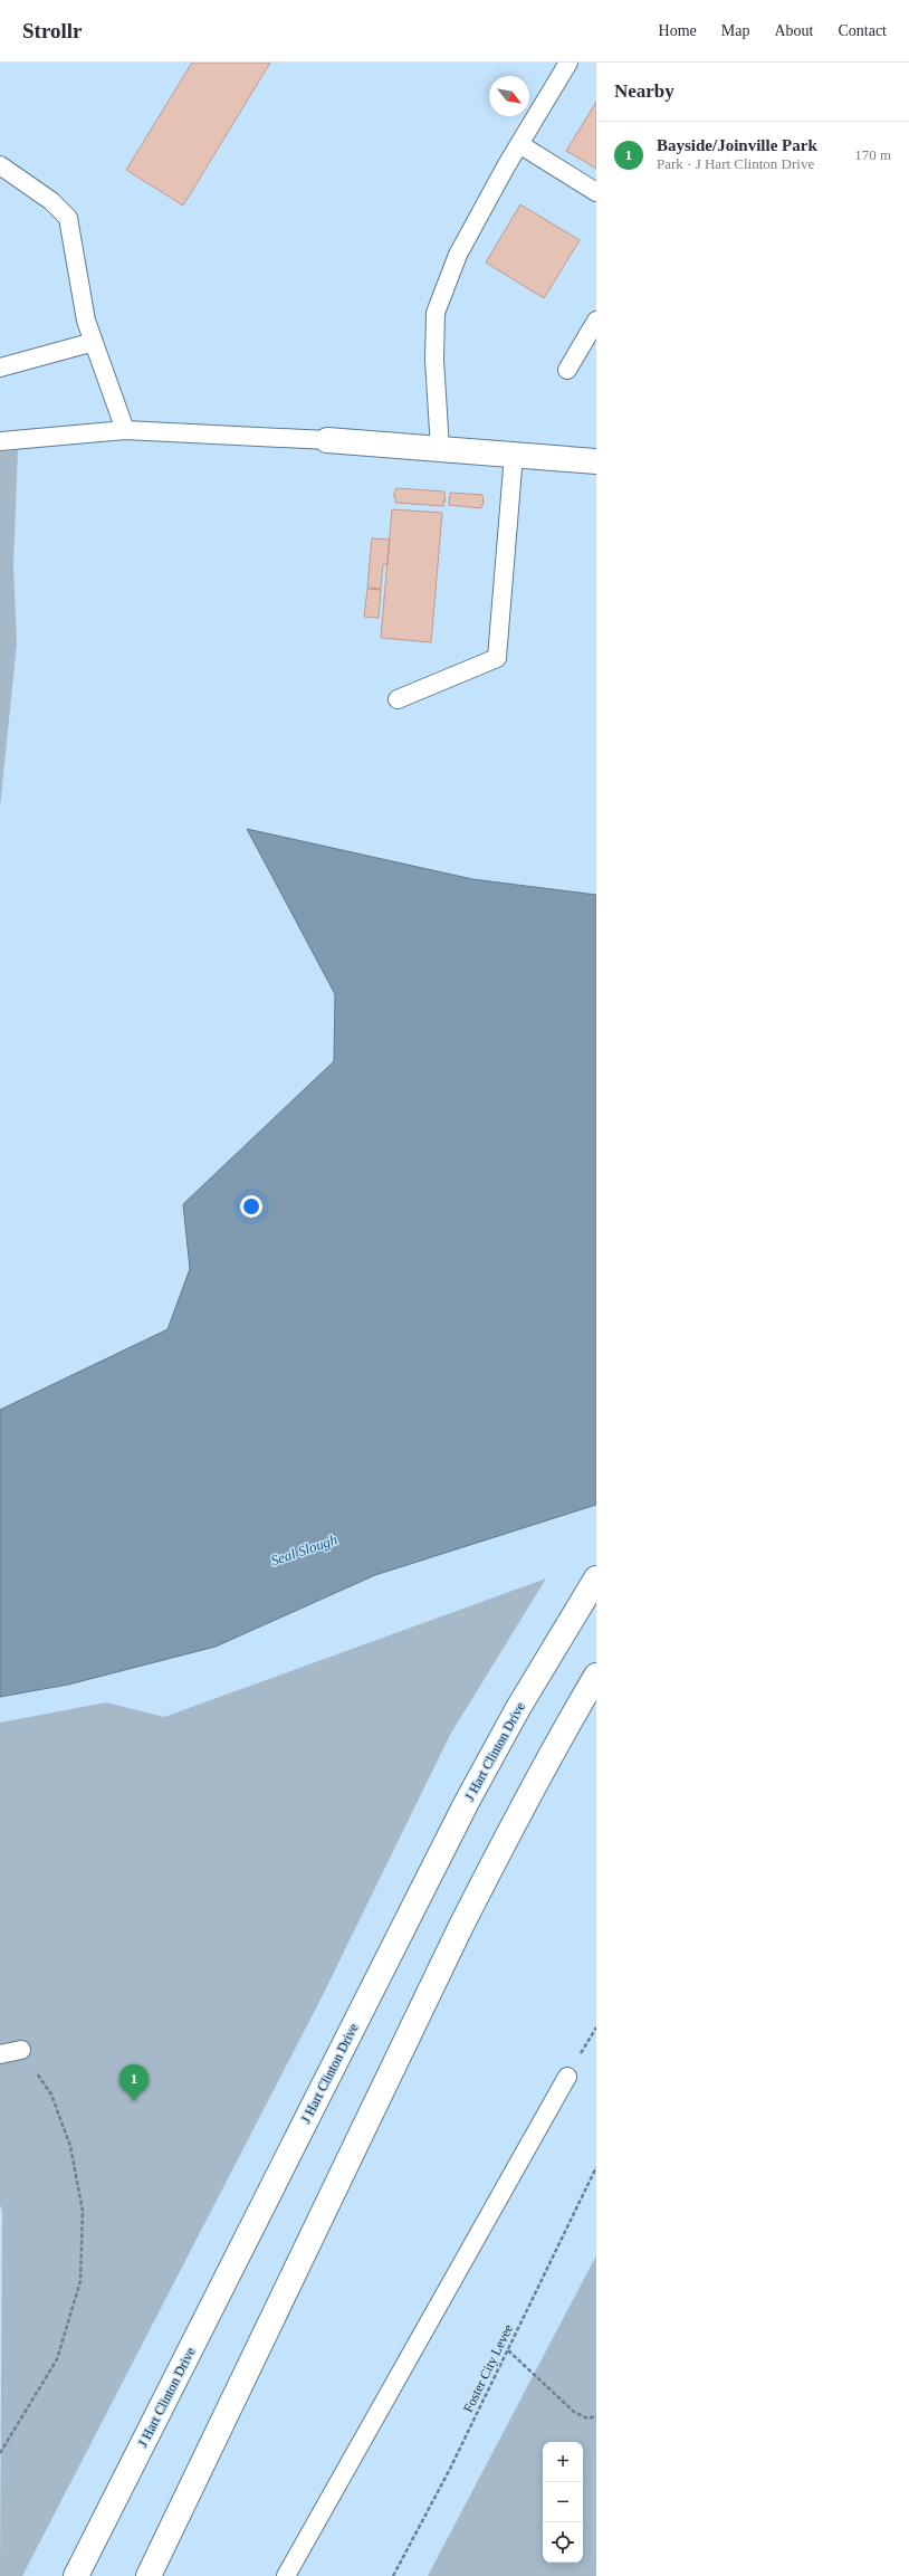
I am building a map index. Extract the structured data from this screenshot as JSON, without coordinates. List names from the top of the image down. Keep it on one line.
{"streets":{"main road":["J Hart Clinton Drive"],"path":["Foster City Levee"]},"water":["Seal Slough"],"north":"bottom right","page":{"header":"Strollr","nav":["Home","Map","About","Contact"],"heading":"Nearby","list":[{"mark":"1","name":"Bayside/Joinville Park","note":"Park · J Hart Clinton Drive","value":"170 m"}],"pins":"1","map_buttons":["+","−"]}}
